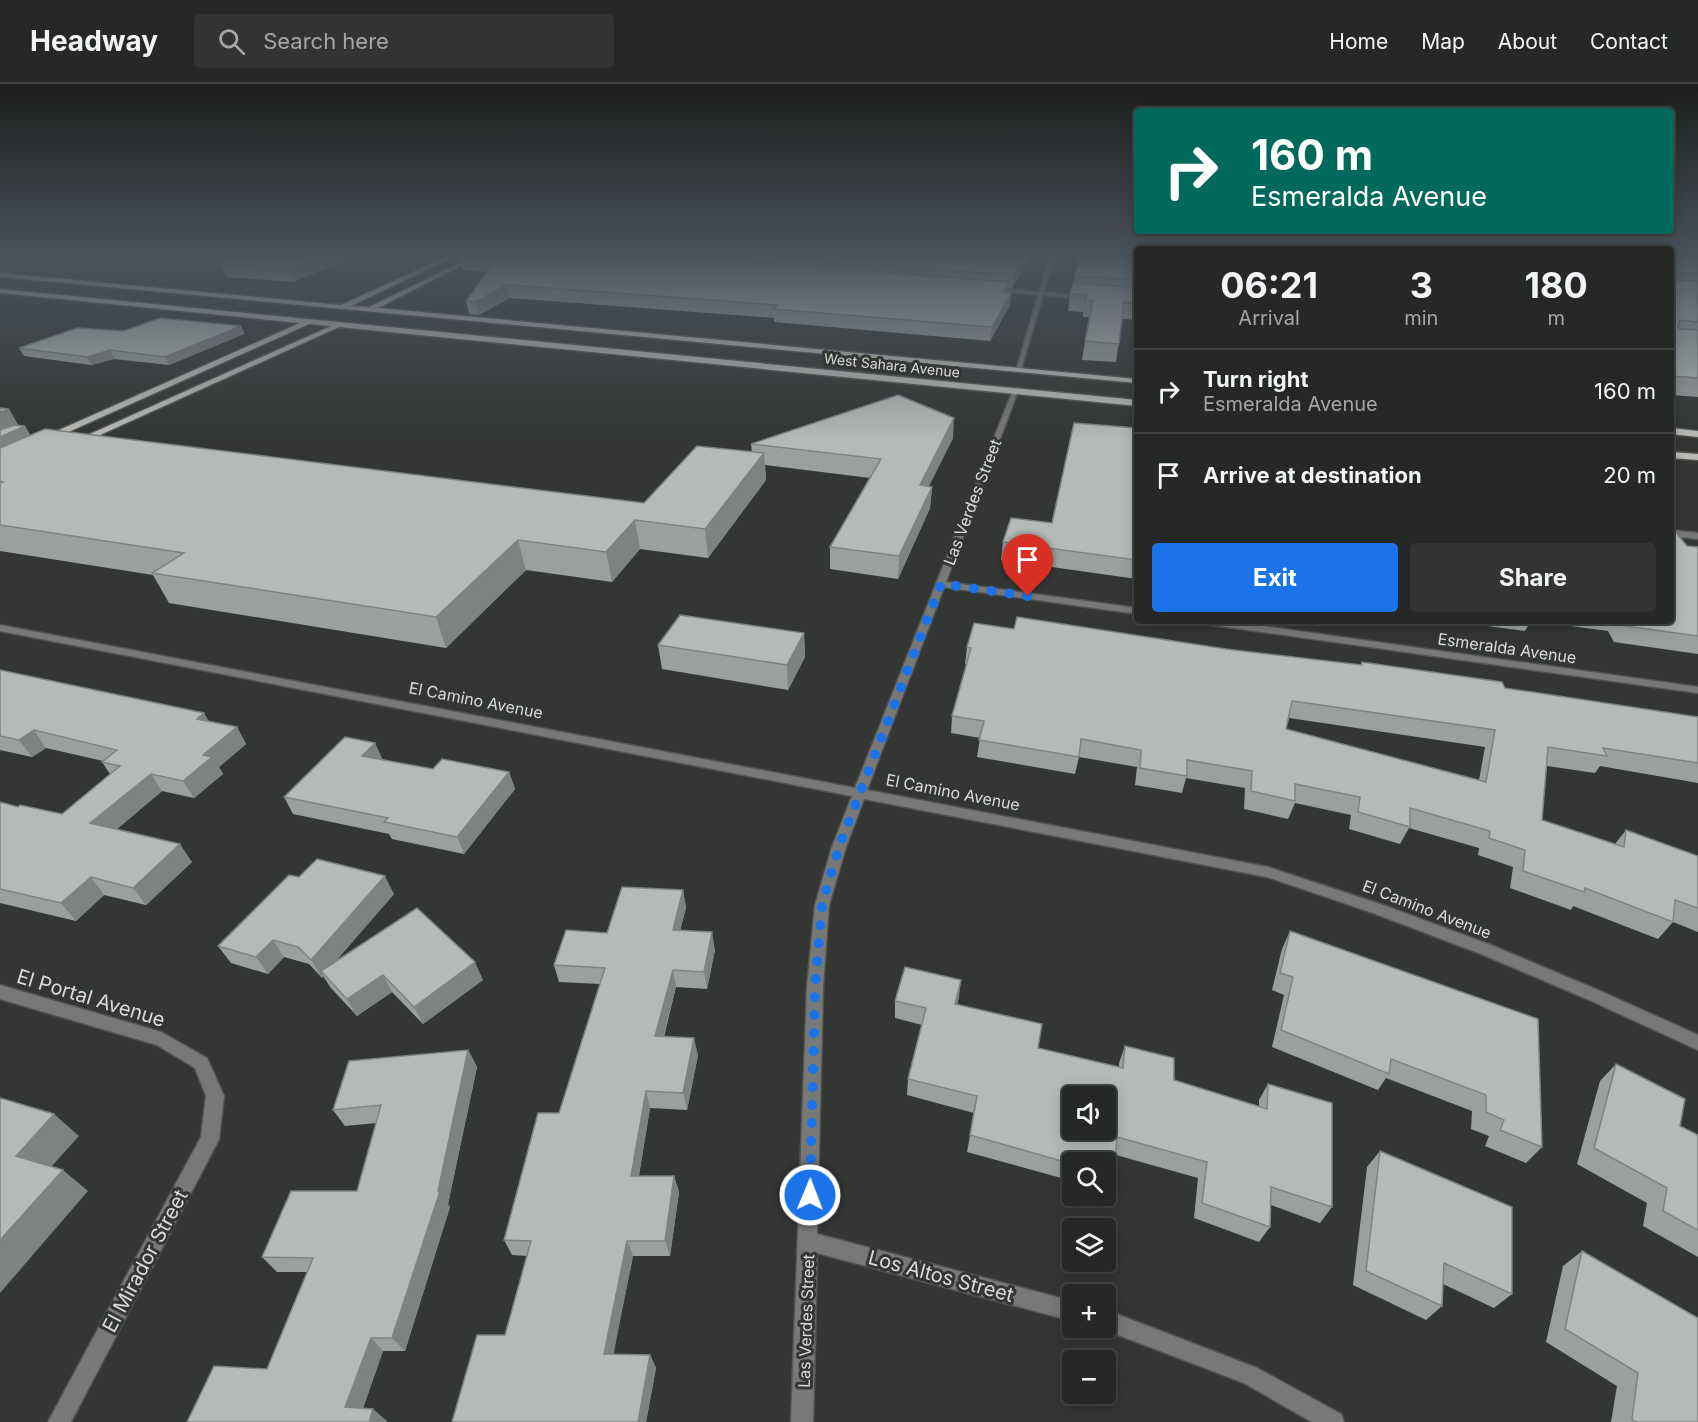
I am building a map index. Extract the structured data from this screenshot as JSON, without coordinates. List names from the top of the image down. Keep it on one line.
{"streets":{"main road":["West Sahara Avenue"],"street":["Las Verdes Street","Esmeralda Avenue","El Camino Avenue","El Portal Avenue","El Mirador Street","Los Altos Street"]},"crossings":[["West Sahara Avenue","Las Verdes Street"],["Las Verdes Street","El Camino Avenue"],["Las Verdes Street","Los Altos Street"],["El Portal Avenue","El Mirador Street"]],"page":{"header":"Headway","search":"Search here","nav":["Home","Map","About","Contact"],"turn":["160 m","Esmeralda Avenue"],"eta":["06:21","Arrival","3","min","180","m"],"list":[{"name":"Turn right","note":"Esmeralda Avenue","value":"160 m"},{"name":"Arrive at destination","value":"20 m"}],"buttons":["Exit","Share"],"map_buttons":["+","−"]}}
